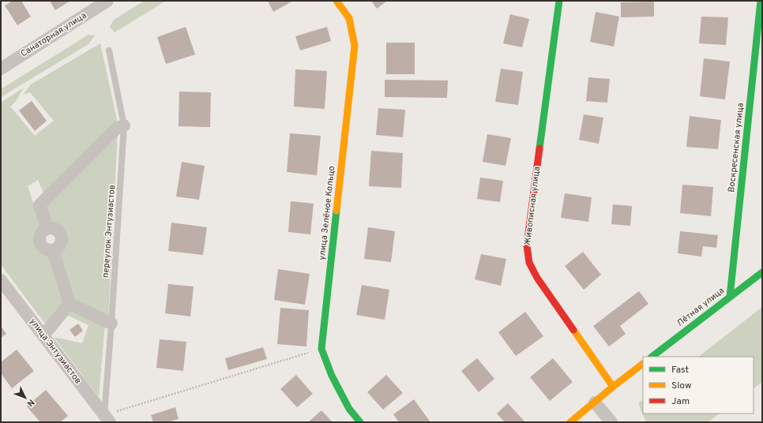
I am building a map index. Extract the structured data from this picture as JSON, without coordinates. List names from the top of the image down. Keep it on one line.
{"streets":{"street":["Санаторная улица","Воскресенская улица","Живописная улица","улица Зелёное Кольцо","Лётная улица","улица Энтузиастов"],"lane":["переулок Энтузиастов"]},"crossings":[["Воскресенская улица","Лётная улица"],["переулок Энтузиастов","улица Энтузиастов"]],"legend":["Fast","Slow","Jam"],"north":"bottom right"}
